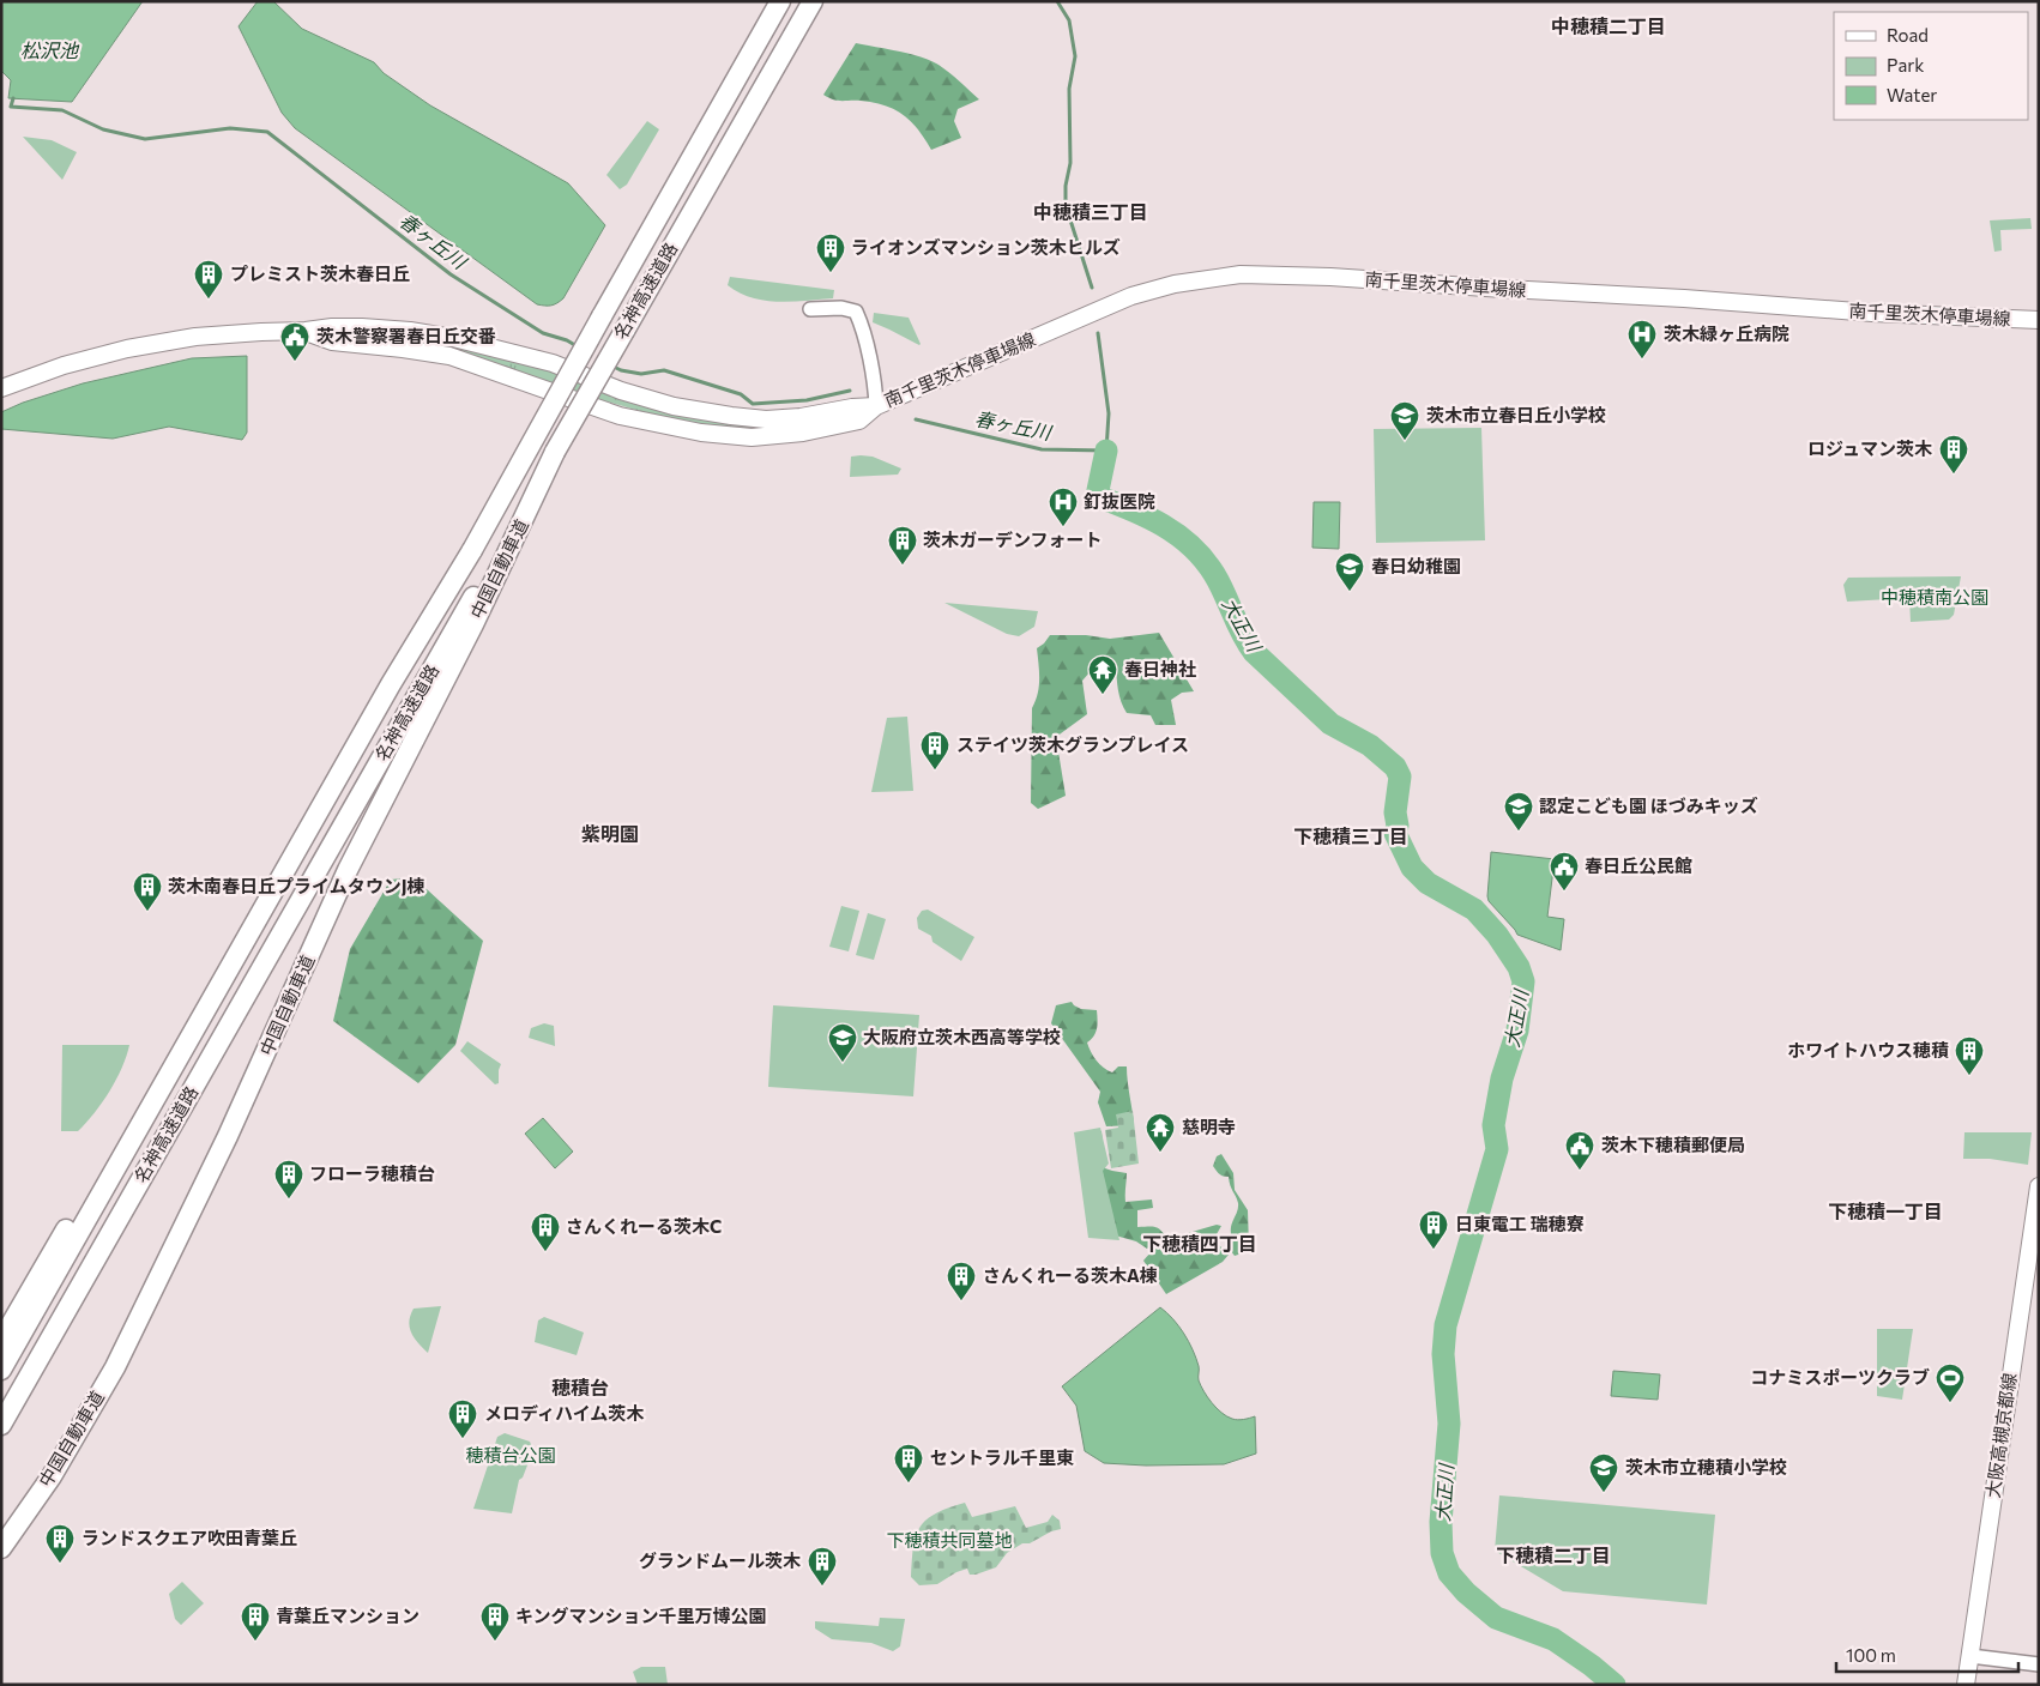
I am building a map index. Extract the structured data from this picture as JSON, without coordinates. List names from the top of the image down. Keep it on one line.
{"streets":{"highway":["名神高速道路","中国自動車道"],"main road":["南千里茨木停車場線","大阪高槻京都線"]},"crossings":[["名神高速道路","中国自動車道"]],"districts":["中穂積二丁目","中穂積三丁目","紫明園","下穂積三丁目","下穂積一丁目","下穂積四丁目","穂積台","下穂積二丁目"],"water":["松沢池","春ヶ丘川","大正川"],"parks":["中穂積南公園","穂積台公園","下穂積共同墓地"],"places":{"building":["ライオンズマンション茨木ヒルズ","プレミスト茨木春日丘","ロジュマン茨木","茨木ガーデンフォート","ステイツ茨木グランプレイス","茨木南春日丘プライムタウンJ棟","ホワイトハウス穂積","フローラ穂積台","日東電工 瑞穂寮","さんくれーる茨木C","さんくれーる茨木A棟","メロディハイム茨木","セントラル千里東","ランドスクエア吹田青葉丘","グランドムール茨木","青葉丘マンション","キングマンション千里万博公園"],"hospital":["茨木緑ヶ丘病院","釘抜医院"],"public building":["茨木警察署春日丘交番","春日丘公民館","茨木下穂積郵便局"],"school or university":["茨木市立春日丘小学校","春日幼稚園","認定こども園 ほづみキッズ","大阪府立茨木西高等学校","茨木市立穂積小学校"],"temple":["春日神社","慈明寺"],"sports":["コナミスポーツクラブ"]},"legend":["Road","Park","Water"],"scale_bar":"100 m"}
